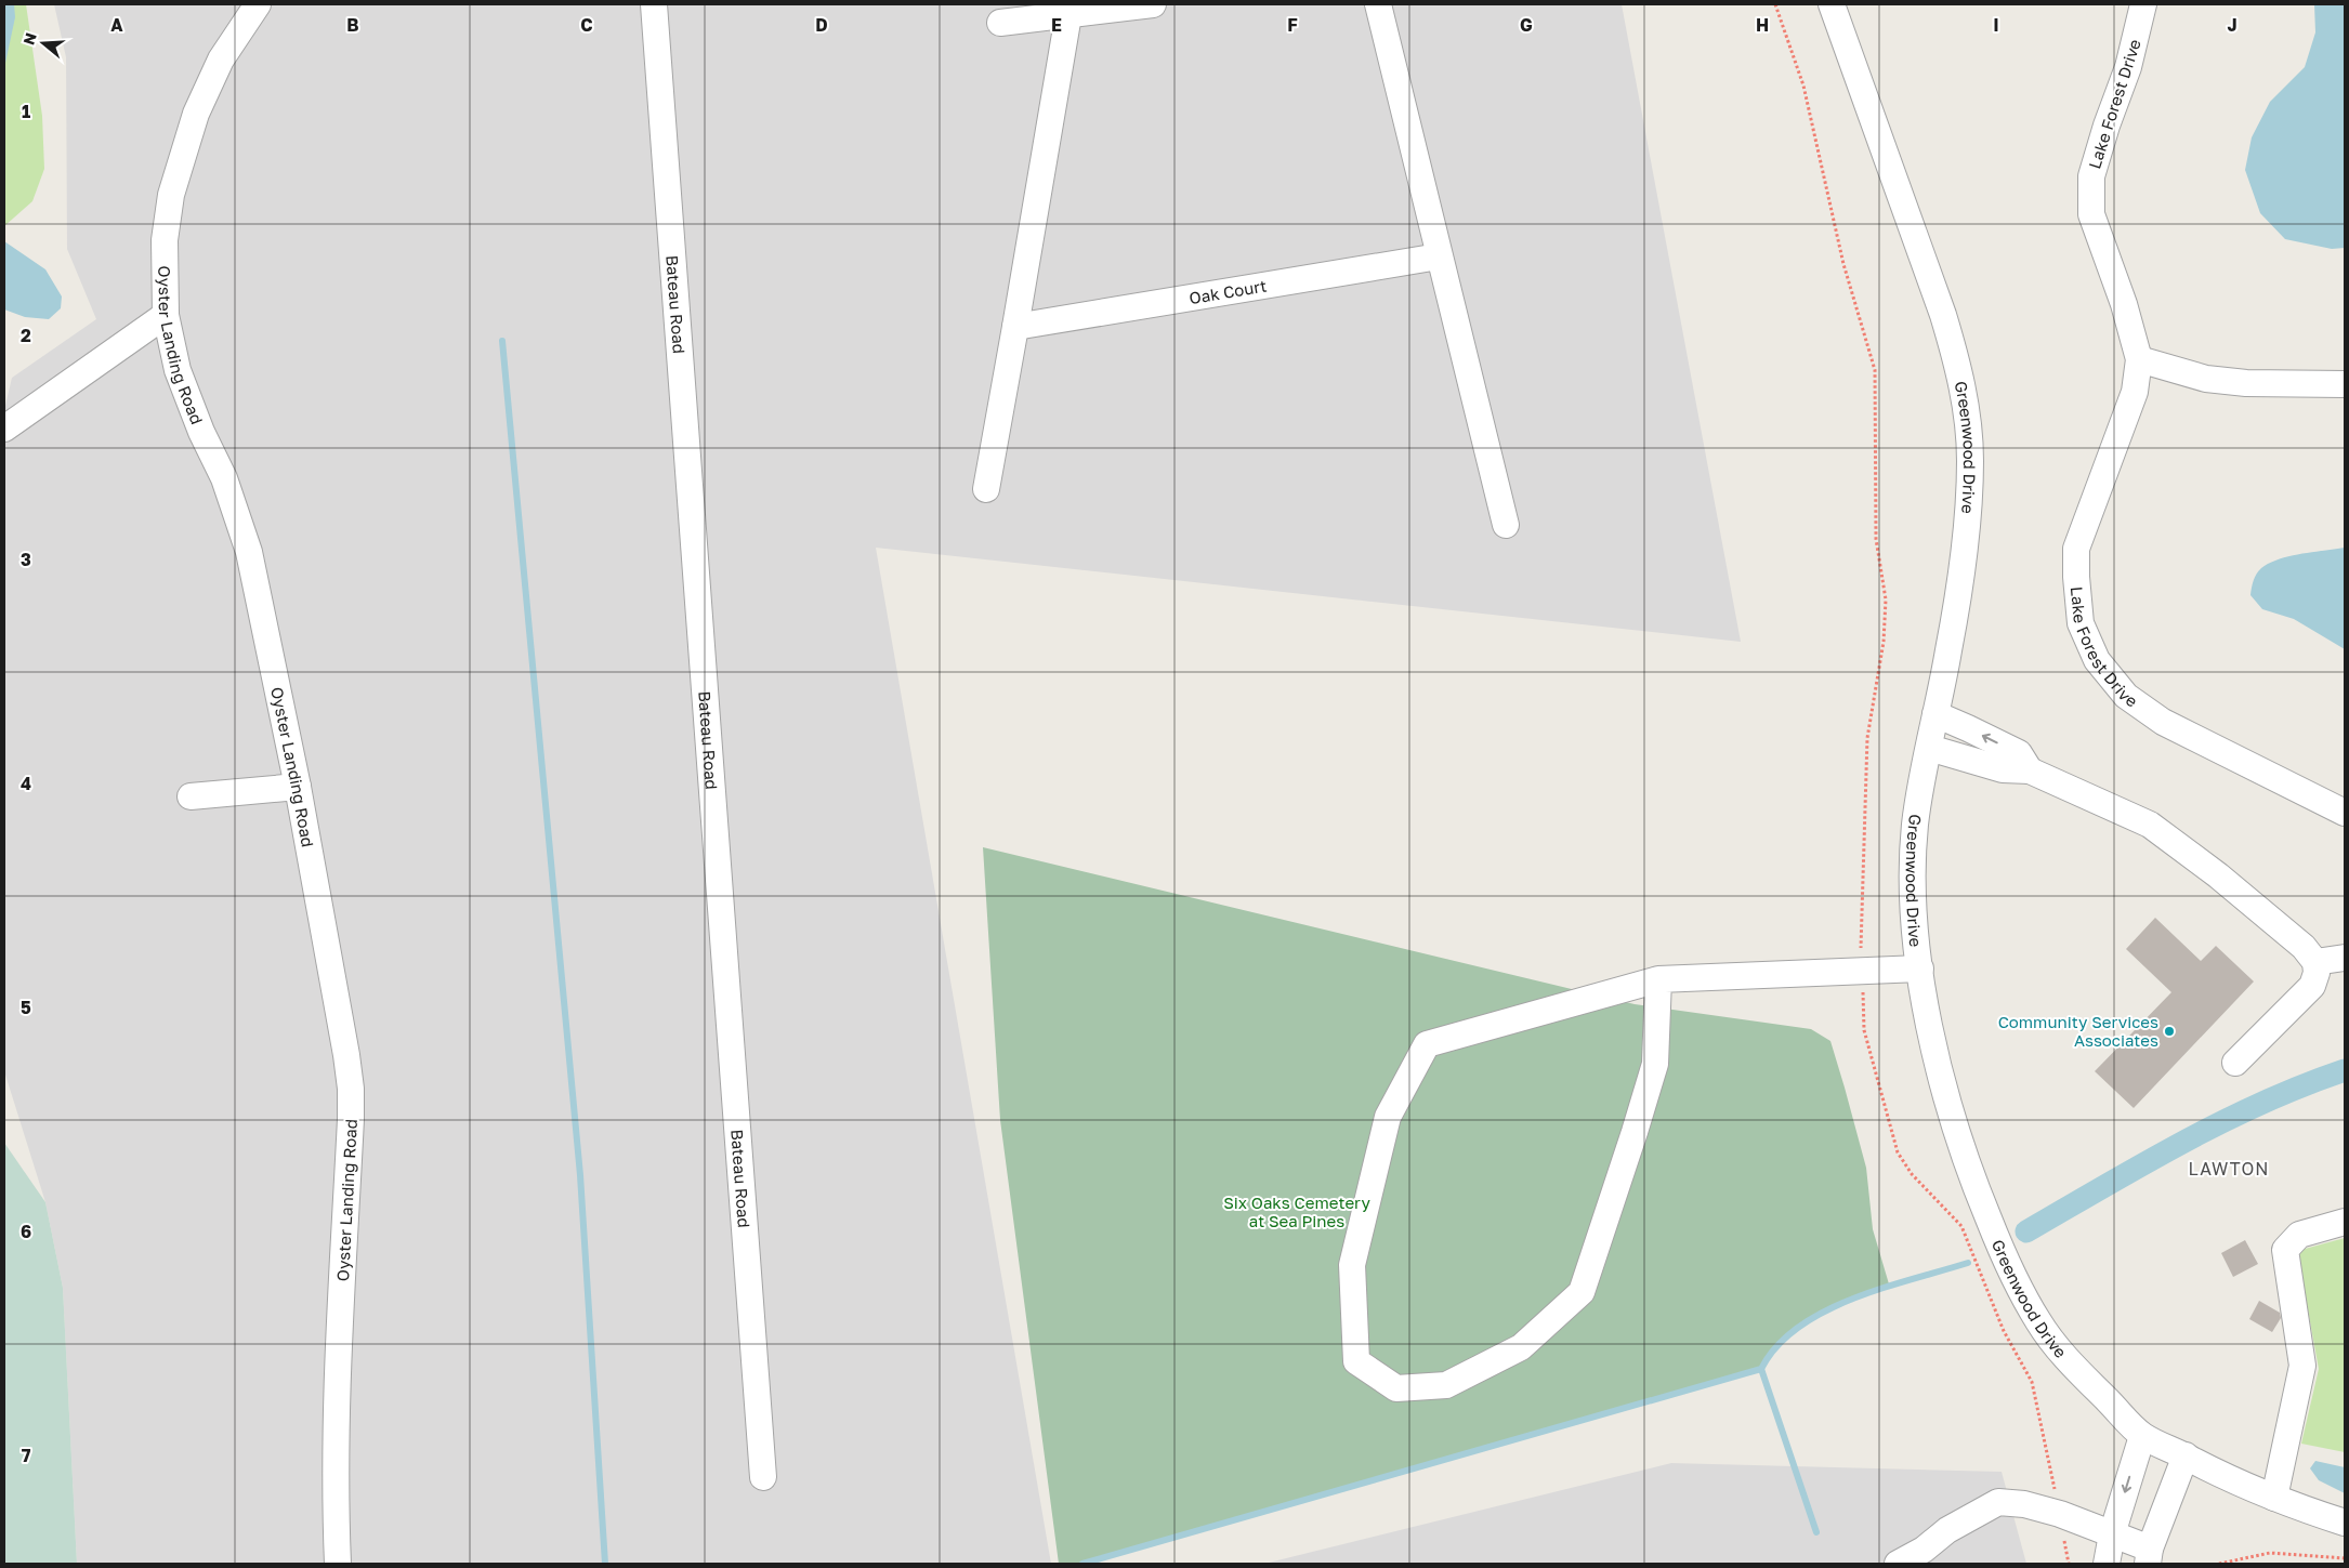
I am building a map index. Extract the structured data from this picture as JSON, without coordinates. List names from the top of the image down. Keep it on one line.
{"streets":{"street":["Lake Forest Drive","Oak Court","Bateau Road","Oyster Landing Road","Greenwood Drive"]},"districts":["LAWTON"],"parks":["Six Oaks Cemetery at Sea Pines"],"places":["Community Services Associates"],"north":"left","grid":{"columns":["A","B","C","D","E","F","G","H","I","J"],"rows":["1","2","3","4","5","6","7"]}}
